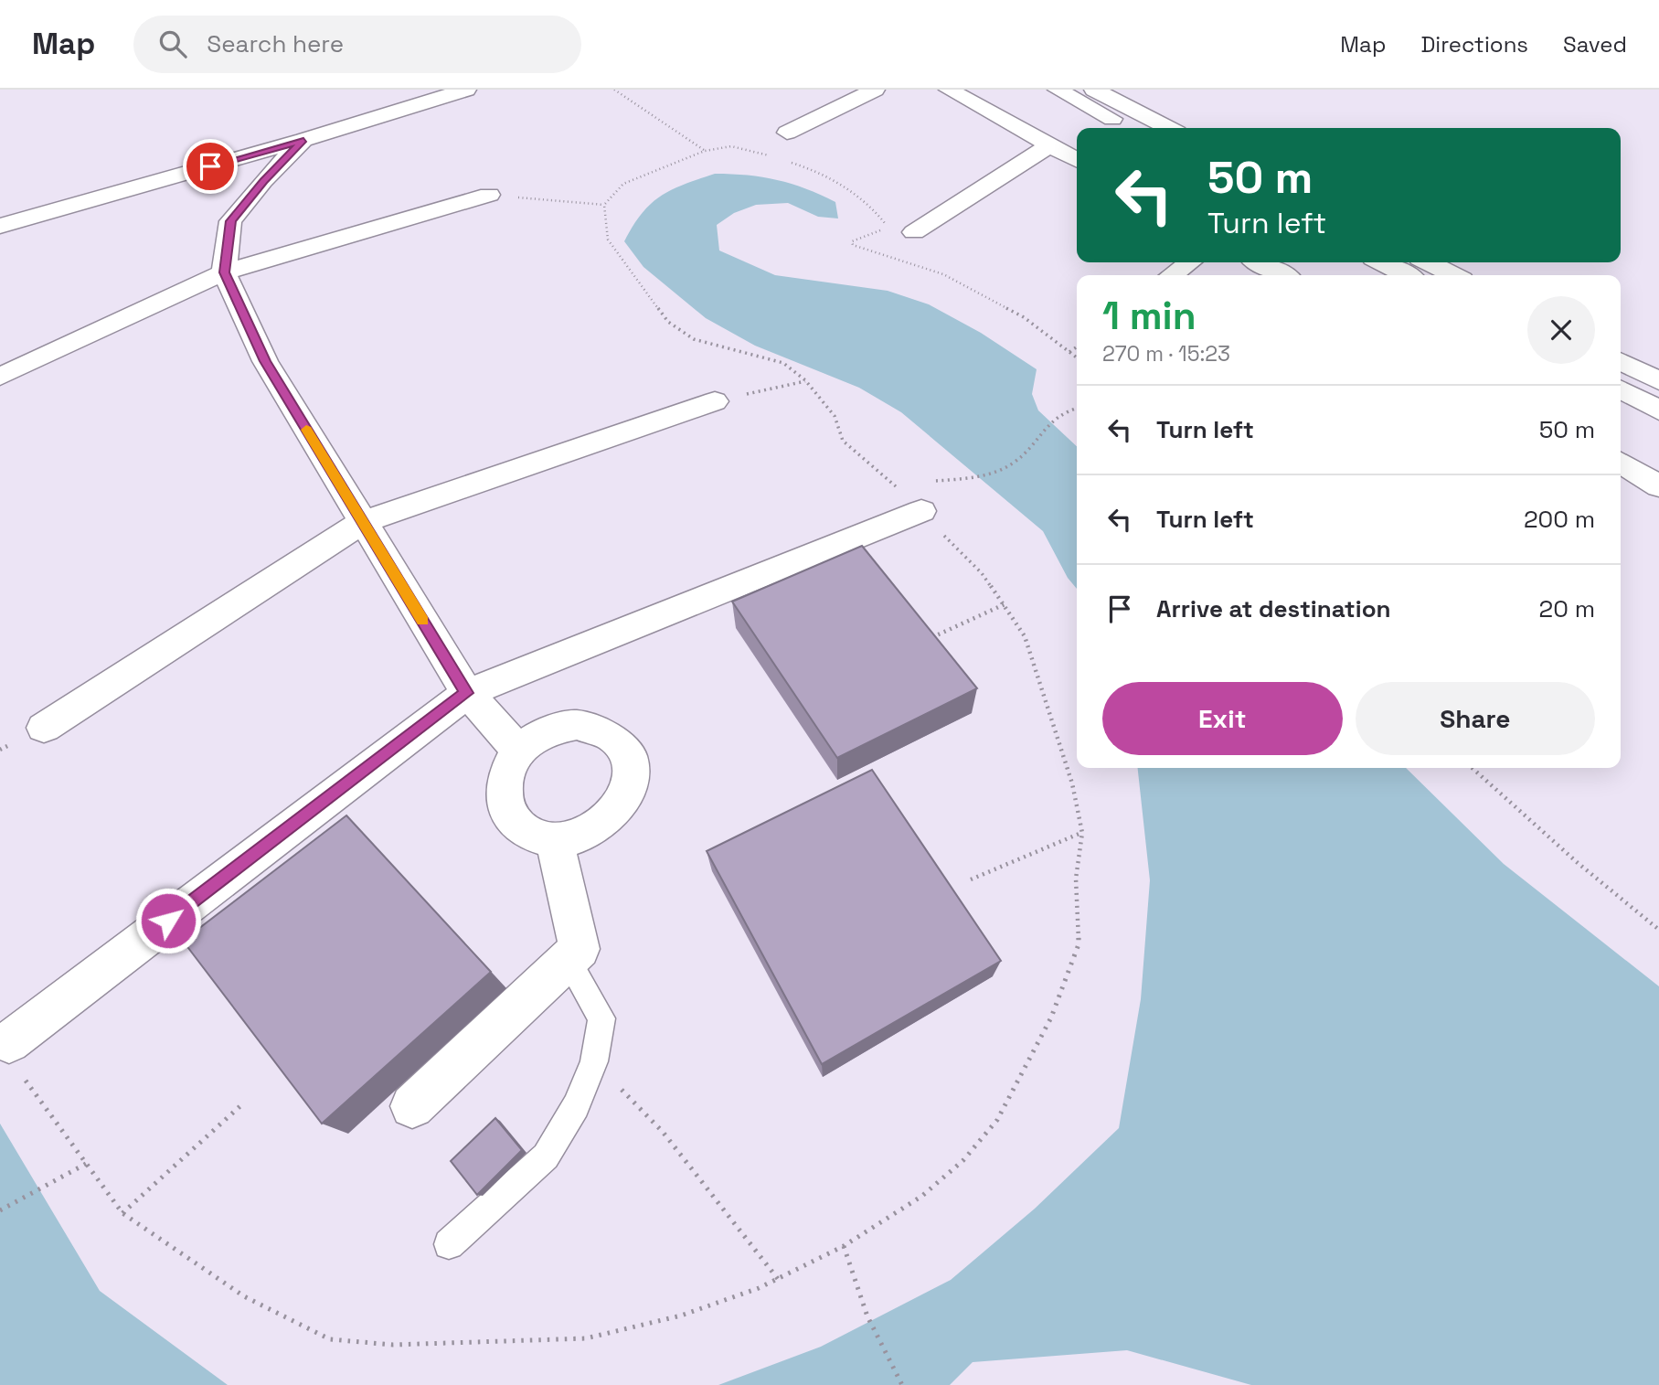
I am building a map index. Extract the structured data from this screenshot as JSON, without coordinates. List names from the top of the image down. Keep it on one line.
{"page":{"header":"Map","search":"Search here","nav":["Map","Directions","Saved"],"turn":["50 m","Turn left"],"heading":["1 min","270 m · 15:23"],"list":[{"name":"Turn left","value":"50 m"},{"name":"Turn left","value":"200 m"},{"name":"Arrive at destination","value":"20 m"}],"buttons":["Exit","Share"]}}
